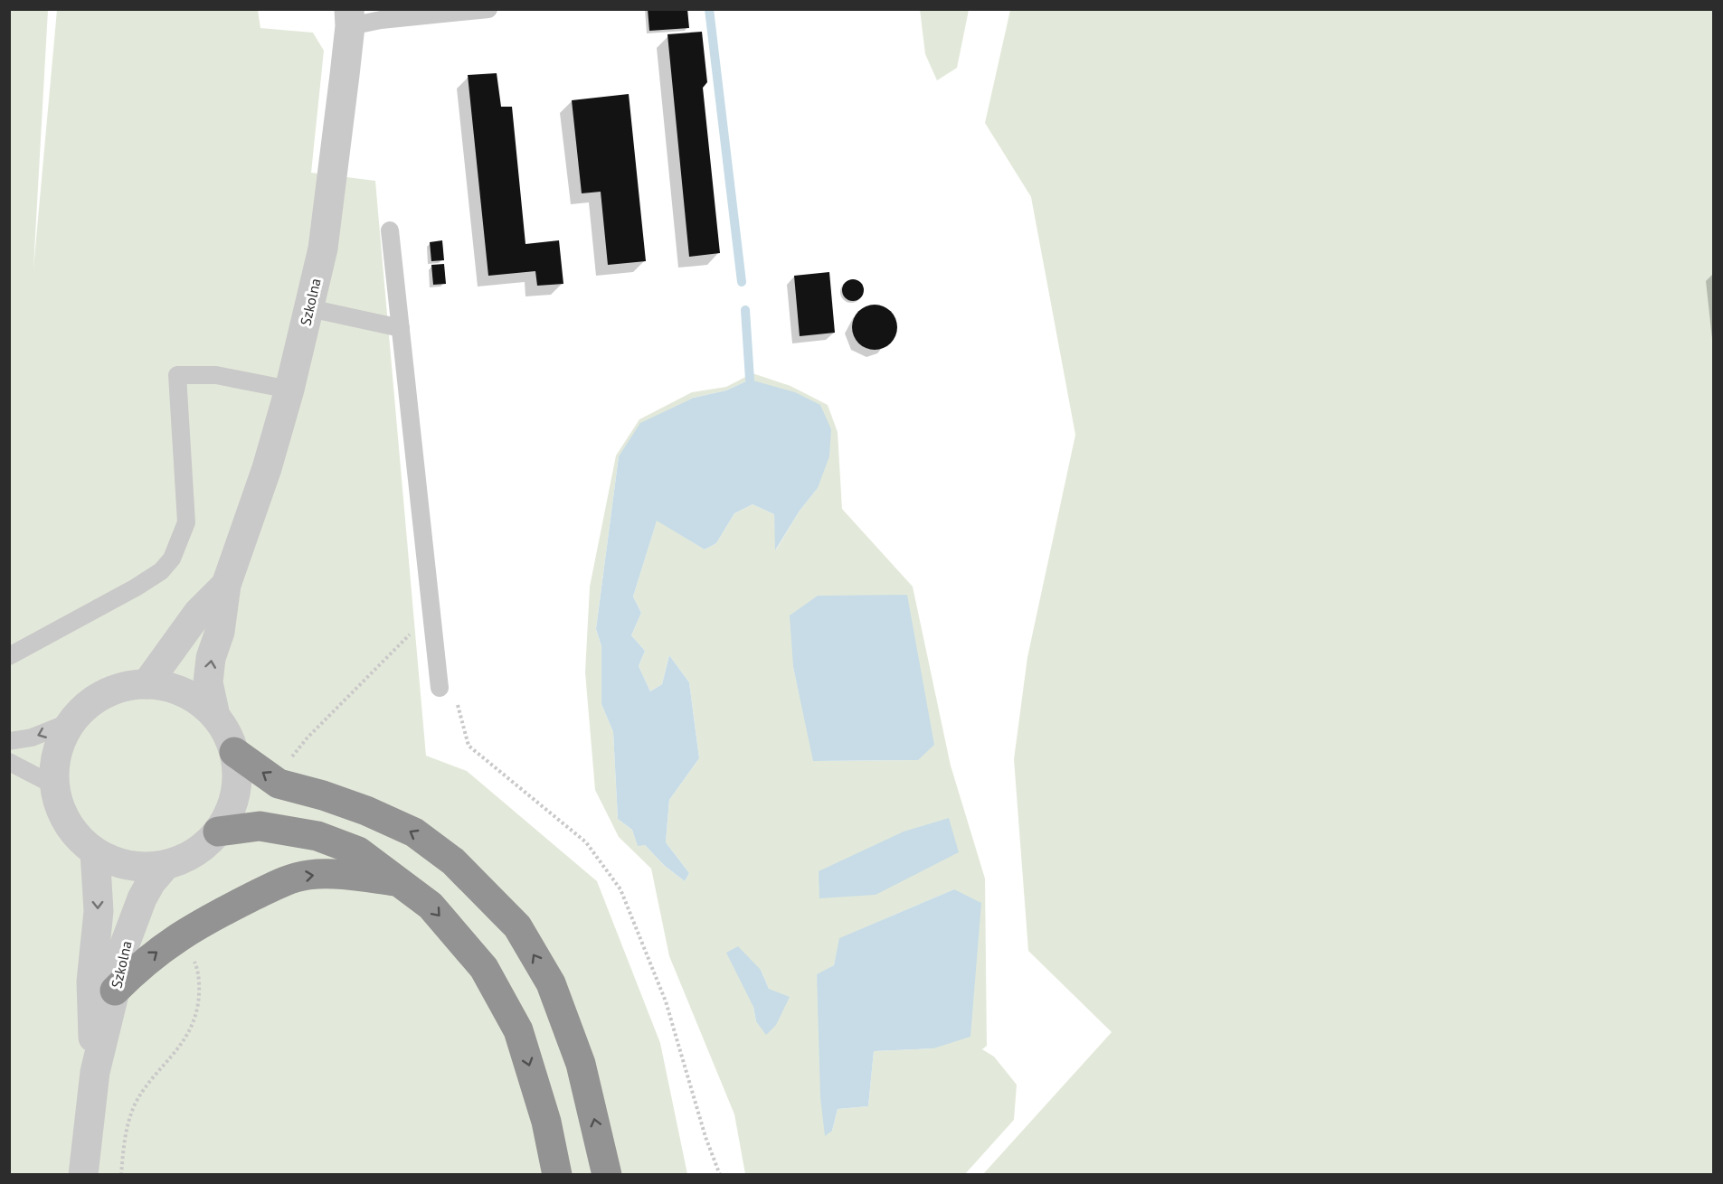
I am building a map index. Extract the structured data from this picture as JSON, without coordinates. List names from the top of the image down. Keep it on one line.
{"streets":{"street":["Szkolna"]}}
